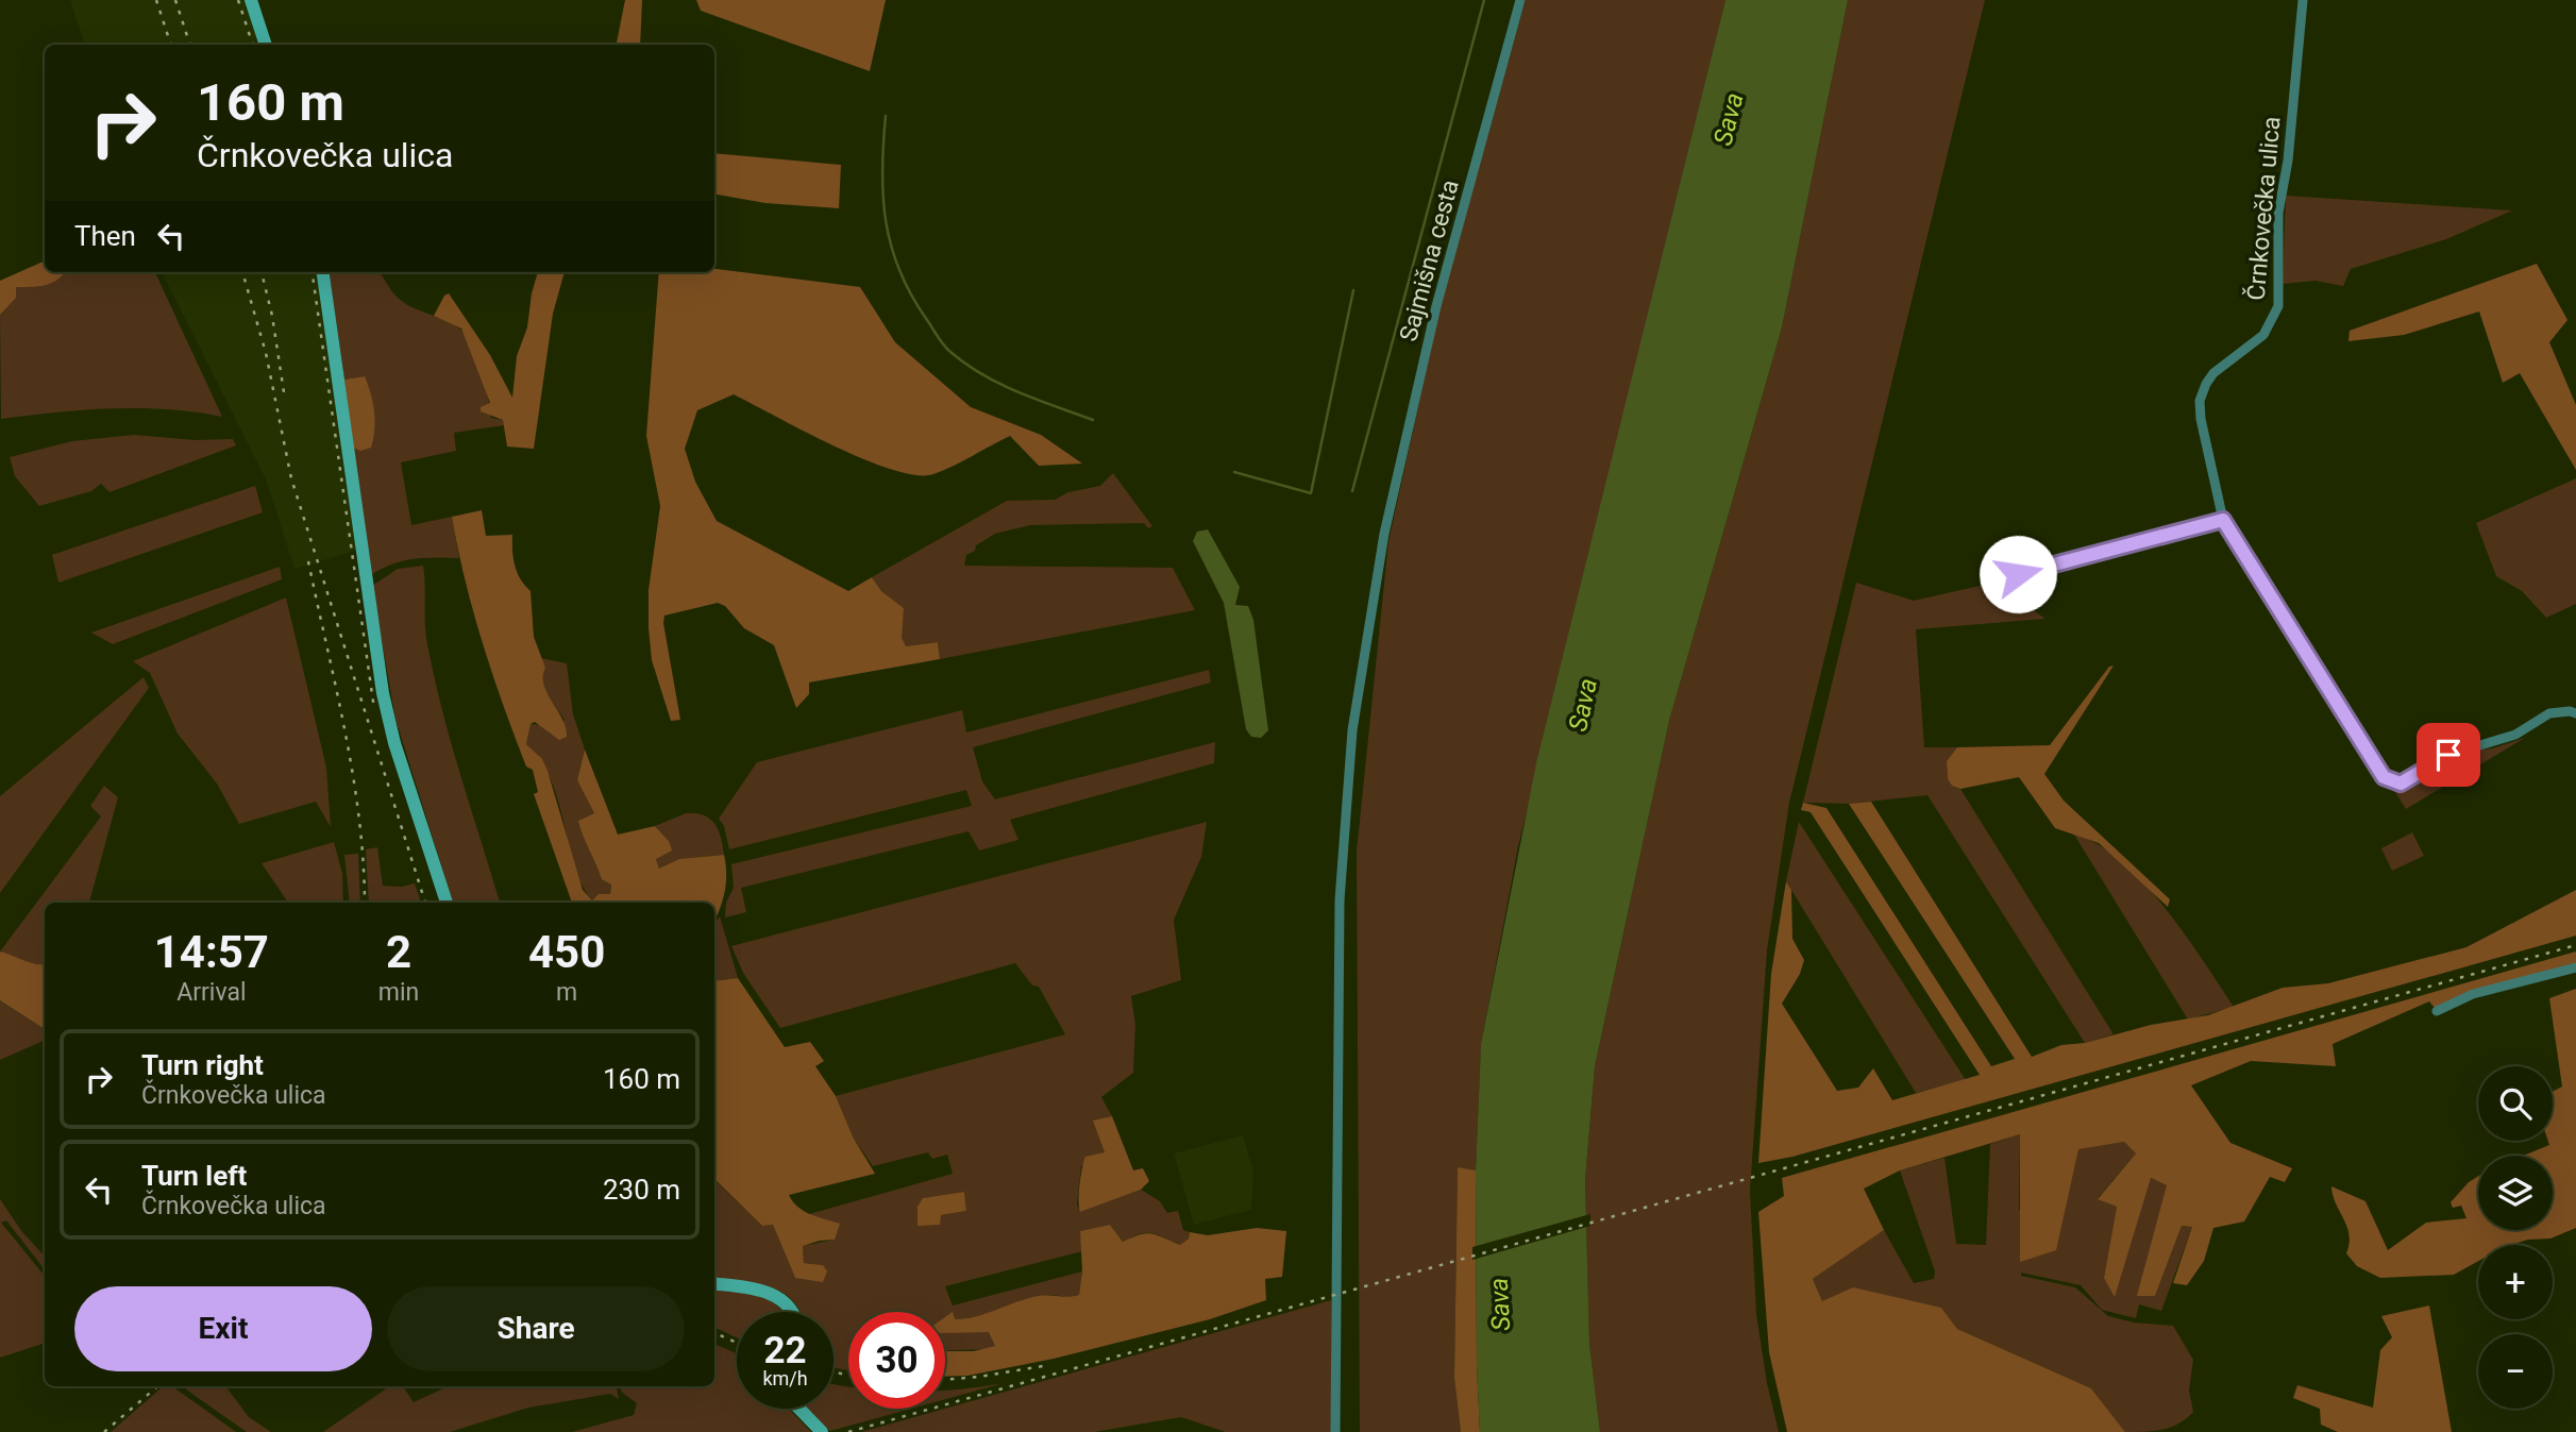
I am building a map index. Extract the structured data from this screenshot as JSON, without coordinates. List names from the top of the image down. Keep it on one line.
{"streets":{"street":["Črnkovečka ulica","Sajmišna cesta"]},"water":["Sava"],"page":{"turn":["160 m","Črnkovečka ulica"],"then":"Then","eta":["14:57","Arrival","2","min","450","m"],"list":[{"name":"Turn right","note":"Črnkovečka ulica","value":"160 m"},{"name":"Turn left","note":"Črnkovečka ulica","value":"230 m"}],"map_buttons":["+","−"],"buttons":["Exit","Share"],"speed":"22 km/h","limit":"30"}}
